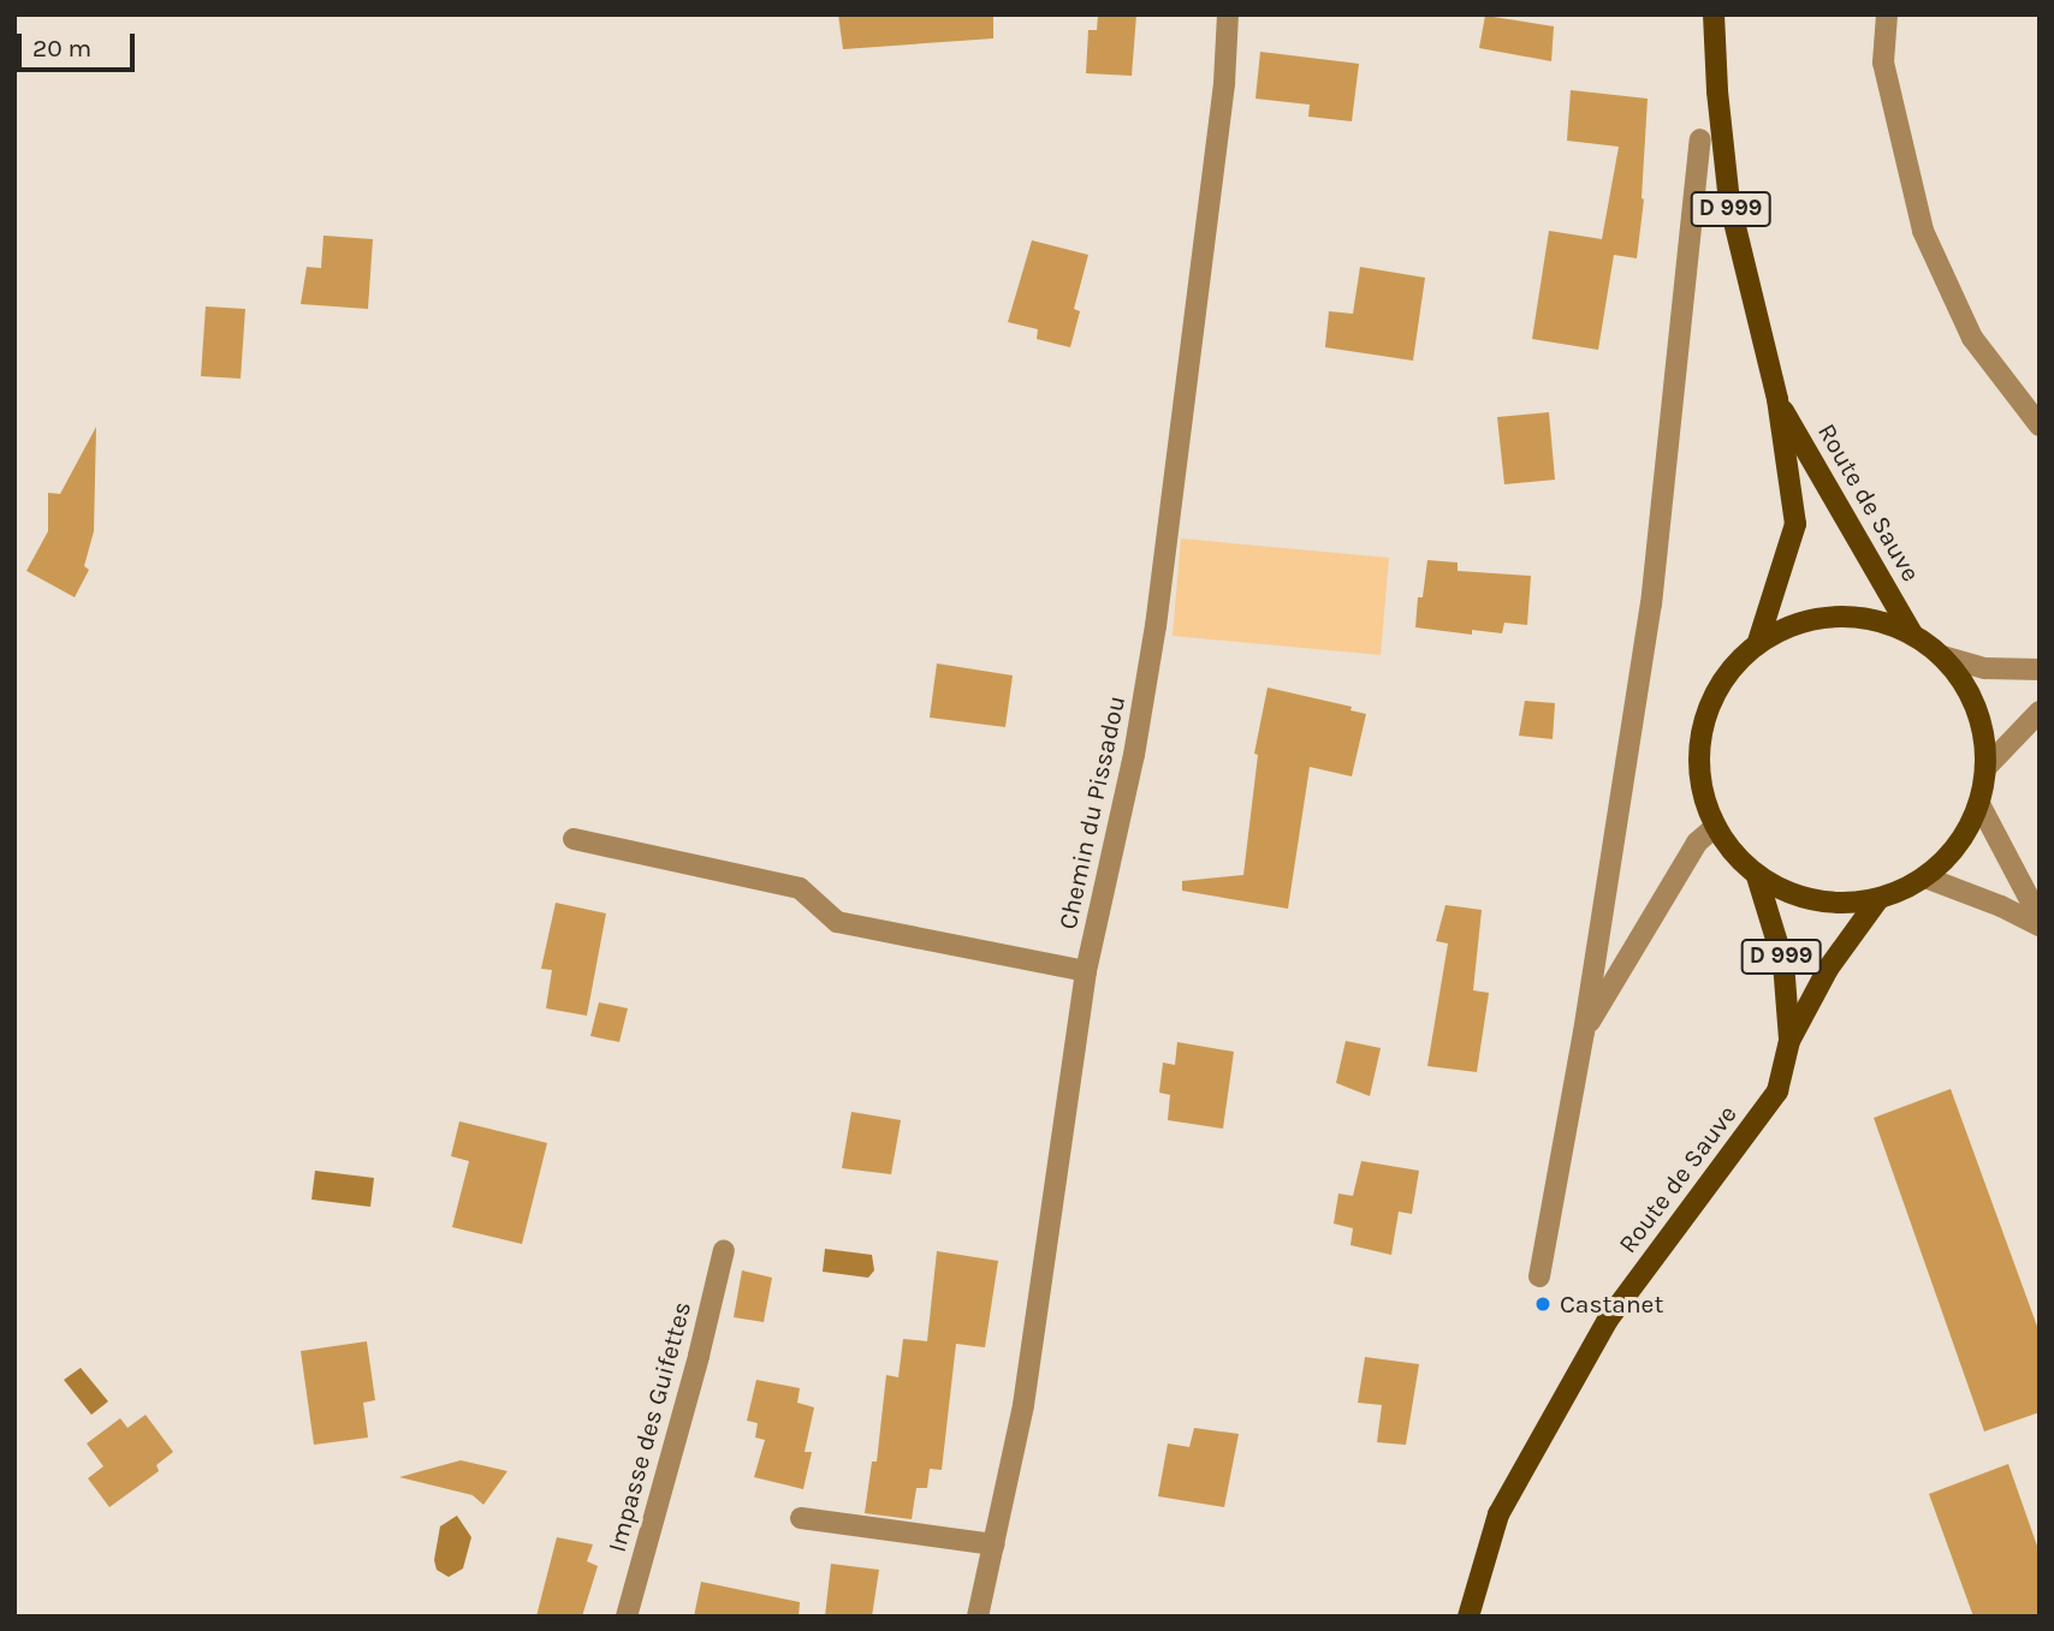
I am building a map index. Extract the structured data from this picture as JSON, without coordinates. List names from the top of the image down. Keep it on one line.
{"streets":{"main road":["D 999","Route de Sauve"],"street":["Chemin du Pissadou","Impasse des Guifettes"]},"places":["Castanet"],"scale_bar":"20 m"}
